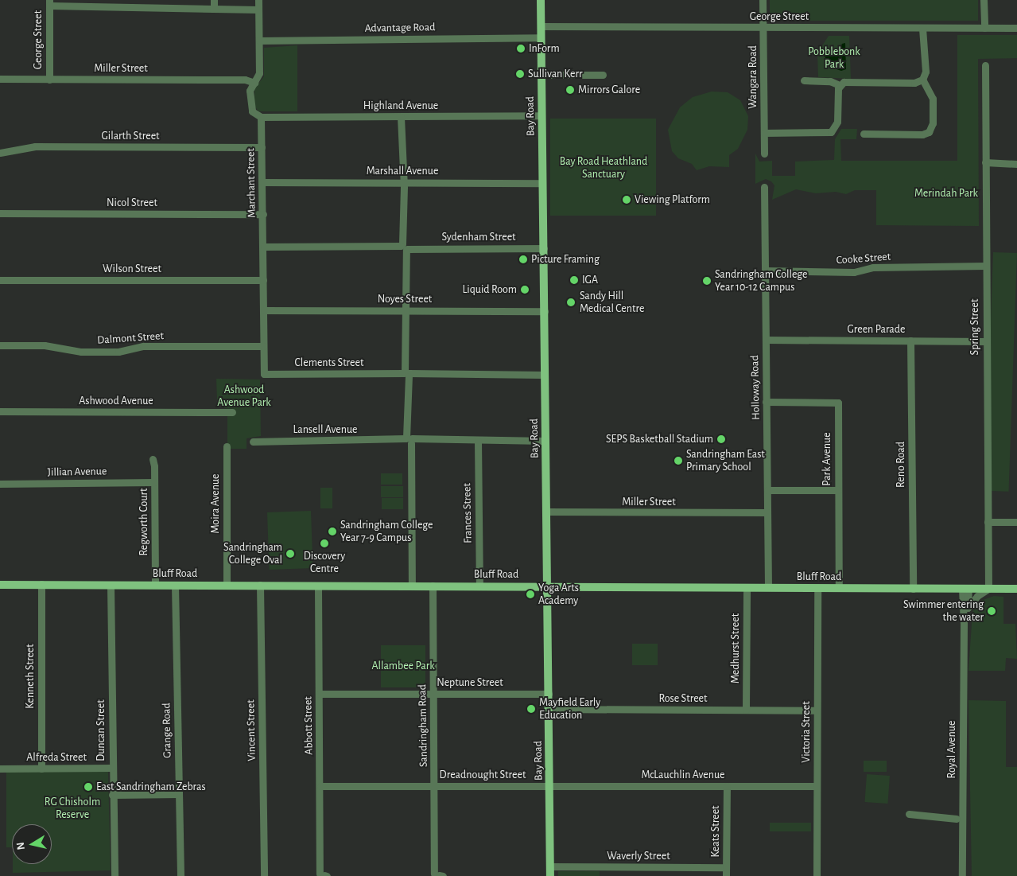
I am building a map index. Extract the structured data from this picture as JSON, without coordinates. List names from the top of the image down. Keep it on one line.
{"streets":{"main road":["Bay Road","Bluff Road"],"street":["George Street","Advantage Road","Miller Street","Wangara Road","Highland Avenue","Gilarth Street","Marshall Avenue","Marchant Street","Nicol Street","Sydenham Street","Cooke Street","Wilson Street","Noyes Street","Spring Street","Green Parade","Dalmont Street","Clements Street","Holloway Road","Ashwood Avenue","Lansell Avenue","Park Avenue","Reno Road","Jillian Avenue","Moira Avenue","Frances Street","Regworth Court","Medhurst Street","Kenneth Street","Neptune Street","Rose Street","Abbott Street","Sandringham Road","Duncan Street","Grange Road","Vincent Street","Victoria Street","Royal Avenue","Alfreda Street","Dreadnought Street","McLauchlin Avenue","Keats Street","Waverly Street"]},"crossings":[["George Street","Miller Street"],["George Street","Wangara Road"],["George Street","Bay Road"],["Advantage Road","Bay Road"],["Miller Street","Bay Road"],["Miller Street","Holloway Road"],["Highland Avenue","Bay Road"],["Highland Avenue","Marchant Street"],["Bay Road","Marshall Avenue"],["Bay Road","Sydenham Street"],["Bay Road","Noyes Street"],["Bay Road","Clements Street"],["Bay Road","Lansell Avenue"],["Bay Road","Bluff Road"],["Bay Road","Neptune Street"],["Bay Road","Rose Street"],["Bay Road","Dreadnought Street"],["Bay Road","McLauchlin Avenue"],["Bay Road","Waverly Street"],["Gilarth Street","Marchant Street"],["Marshall Avenue","Marchant Street"],["Marchant Street","Nicol Street"],["Marchant Street","Sydenham Street"],["Marchant Street","Wilson Street"],["Marchant Street","Noyes Street"],["Marchant Street","Dalmont Street"],["Marchant Street","Clements Street"],["Cooke Street","Spring Street"],["Cooke Street","Holloway Road"],["Spring Street","Green Parade"],["Spring Street","Bluff Road"],["Green Parade","Holloway Road"],["Green Parade","Reno Road"],["Holloway Road","Park Avenue"],["Holloway Road","Bluff Road"],["Lansell Avenue","Frances Street"],["Park Avenue","Bluff Road"],["Reno Road","Bluff Road"],["Jillian Avenue","Regworth Court"],["Moira Avenue","Bluff Road"],["Frances Street","Bluff Road"],["Regworth Court","Bluff Road"],["Bluff Road","Medhurst Street"],["Bluff Road","Kenneth Street"],["Bluff Road","Abbott Street"],["Bluff Road","Sandringham Road"],["Bluff Road","Duncan Street"],["Bluff Road","Grange Road"],["Bluff Road","Vincent Street"],["Bluff Road","Victoria Street"],["Bluff Road","Royal Avenue"],["Medhurst Street","Rose Street"],["Kenneth Street","Alfreda Street"],["Neptune Street","Abbott Street"],["Neptune Street","Sandringham Road"],["Rose Street","Victoria Street"],["Abbott Street","Dreadnought Street"],["Sandringham Road","Dreadnought Street"],["Duncan Street","Alfreda Street"],["Victoria Street","McLauchlin Avenue"],["Dreadnought Street","McLauchlin Avenue"],["McLauchlin Avenue","Keats Street"],["Keats Street","Waverly Street"]],"parks":["Pobblebonk Park","Bay Road Heathland Sanctuary","Merindah Park","Ashwood Avenue Park","Allambee Park","RG Chisholm Reserve"],"places":["InForm","Sullivan Kerr","Mirrors Galore","Viewing Platform","Picture Framing","IGA","Sandringham College Year 10-12 Campus","Liquid Room","Sandy Hill Medical Centre","SEPS Basketball Stadium","Sandringham East Primary School","Sandringham College Year 7-9 Campus","Discovery Centre","Sandringham College Oval","Yoga Arts Academy","Swimmer entering the water","Mayfield Early Education","East Sandringham Zebras"],"north":"left"}
